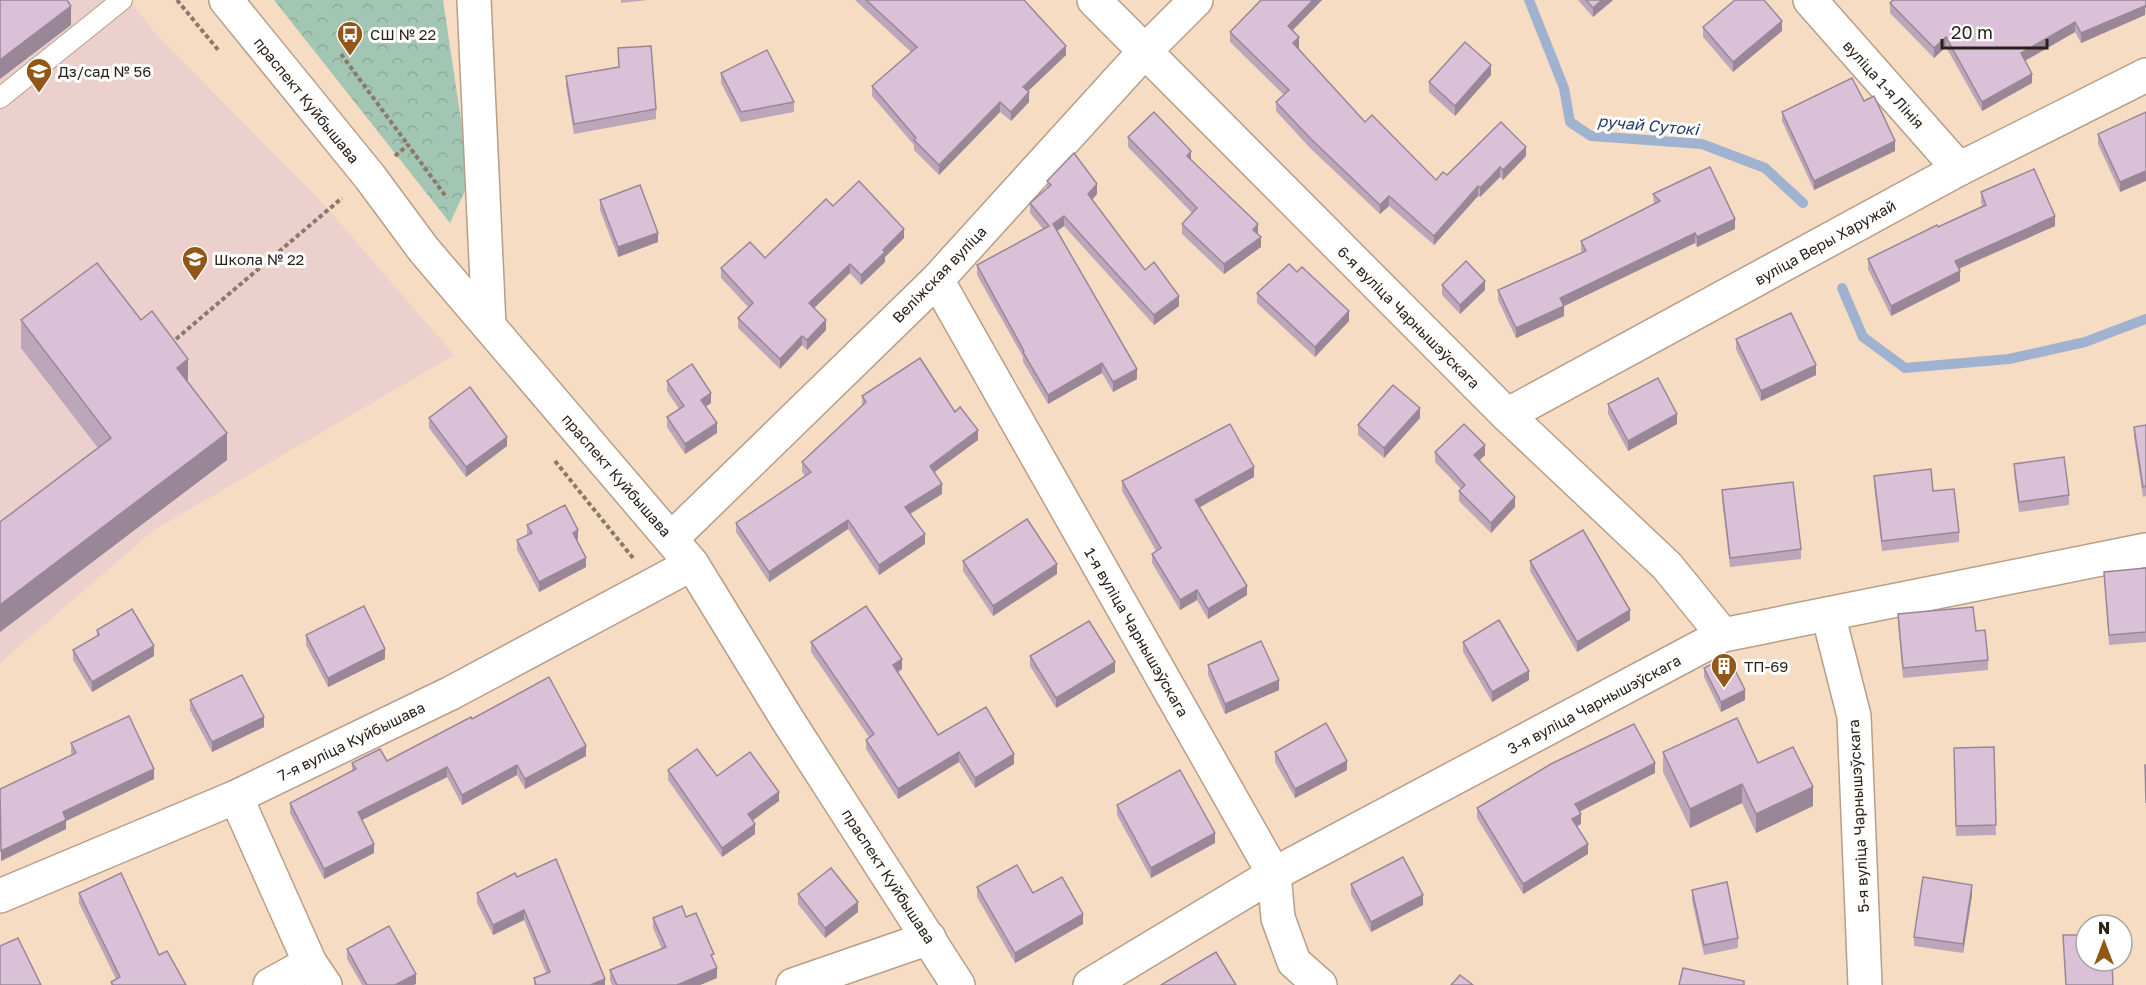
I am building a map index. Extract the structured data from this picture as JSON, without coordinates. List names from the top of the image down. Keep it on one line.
{"streets":{"street":["вуліца 1-я Лінія","праспект Куйбышава","вуліца Веры Харужай","Веліжская вуліца","6-я вуліца Чарнышэўскага","1-я вуліца Чарнышэўскага","3-я вуліца Чарнышэўскага","7-я вуліца Куйбышава","5-я вуліца Чарнышэўскага"]},"crossings":[["вуліца 1-я Лінія","вуліца Веры Харужай"],["праспект Куйбышава","Веліжская вуліца"],["праспект Куйбышава","7-я вуліца Куйбышава"],["вуліца Веры Харужай","6-я вуліца Чарнышэўскага"],["Веліжская вуліца","6-я вуліца Чарнышэўскага"],["Веліжская вуліца","1-я вуліца Чарнышэўскага"],["6-я вуліца Чарнышэўскага","3-я вуліца Чарнышэўскага"],["1-я вуліца Чарнышэўскага","3-я вуліца Чарнышэўскага"],["3-я вуліца Чарнышэўскага","5-я вуліца Чарнышэўскага"]],"water":["ручай Сутокі"],"places":{"bus stop":["СШ № 22"],"school or university":["Дз/сад № 56","Школа № 22"],"building":["ТП-69"]},"scale_bar":"20 m","north":"top"}
